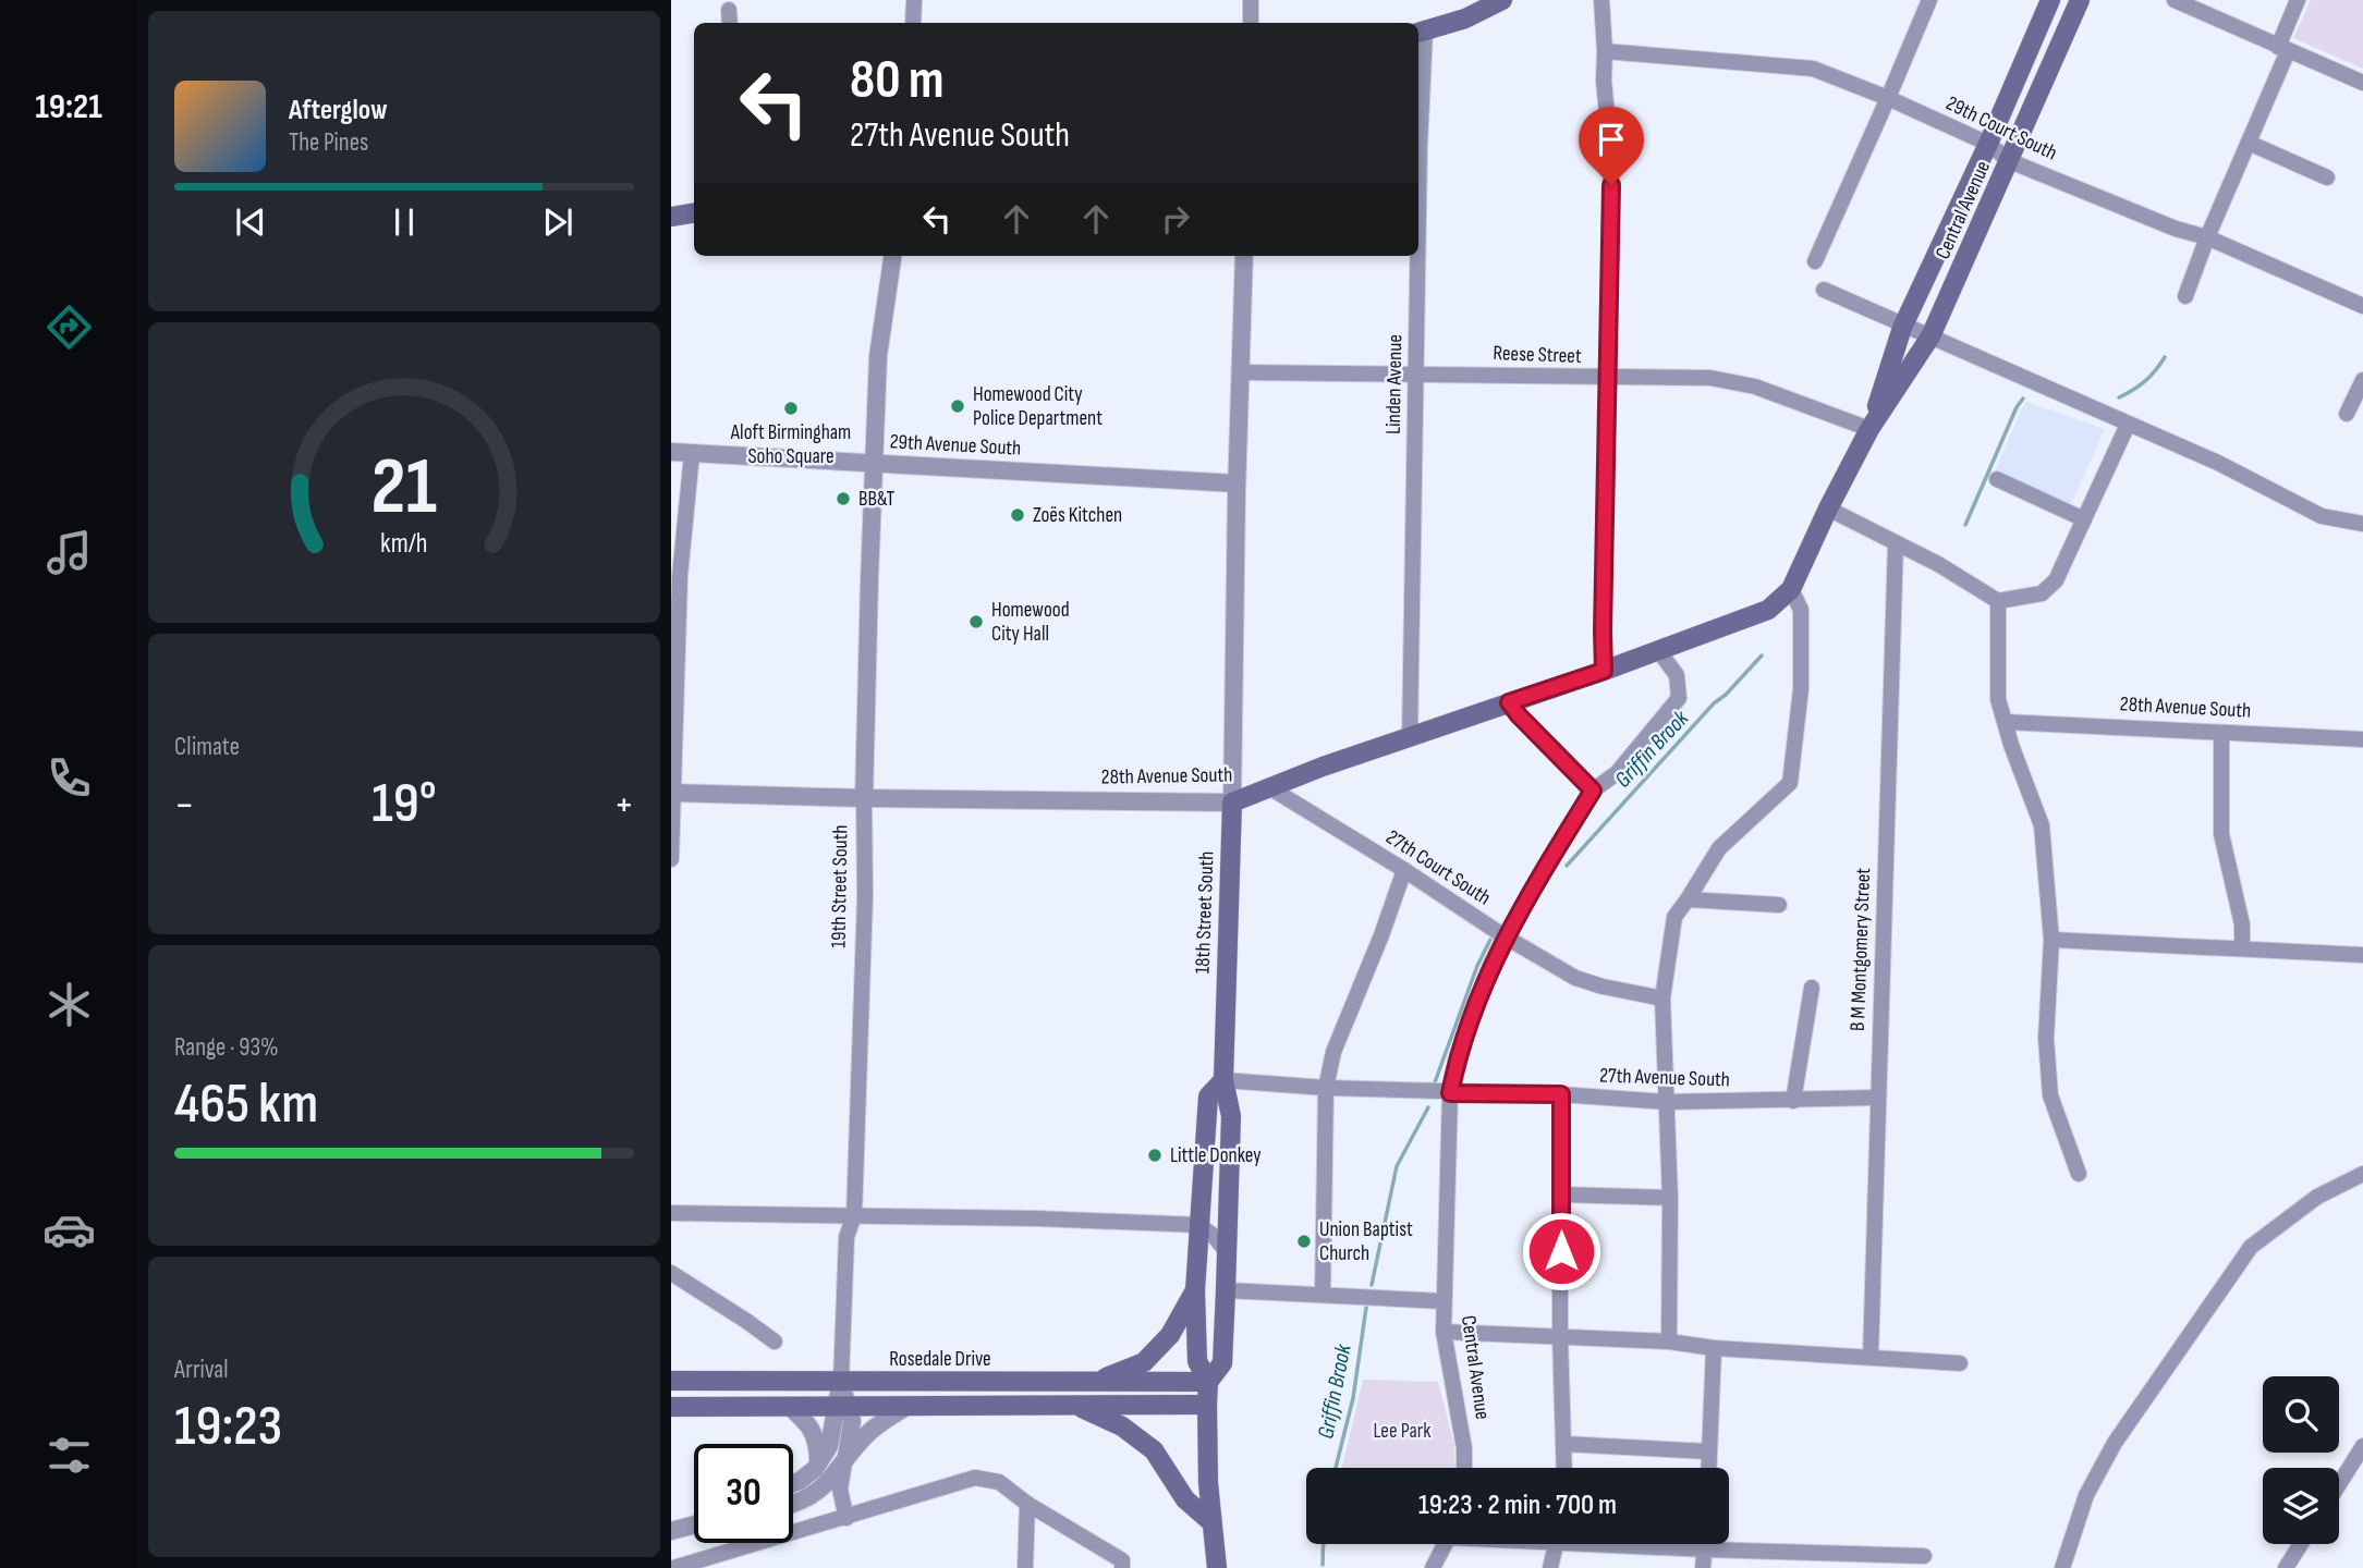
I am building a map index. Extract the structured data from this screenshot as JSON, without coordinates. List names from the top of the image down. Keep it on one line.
{"streets":{"main road":["Central Avenue","28th Avenue South","18th Street South","Rosedale Drive"],"street":["29th Court South","Reese Street","Linden Avenue","29th Avenue South","27th Court South","19th Street South","B M Montgomery Street","27th Avenue South"]},"crossings":[["29th Court South","Central Avenue"],["Central Avenue","Reese Street"],["Central Avenue","28th Avenue South"],["Central Avenue","27th Court South"],["Central Avenue","27th Avenue South"],["Reese Street","Linden Avenue"],["Reese Street","18th Street South"],["Linden Avenue","28th Avenue South"],["29th Avenue South","19th Street South"],["29th Avenue South","18th Street South"],["28th Avenue South","27th Court South"],["28th Avenue South","19th Street South"],["28th Avenue South","18th Street South"],["19th Street South","Rosedale Drive"],["18th Street South","27th Avenue South"],["18th Street South","Rosedale Drive"],["B M Montgomery Street","27th Avenue South"]],"water":["Griffin Brook"],"parks":["Lee Park"],"places":["Homewood City Police Department","Aloft Birmingham Soho Square","BB&T","Zoës Kitchen","Homewood City Hall","Little Donkey","Union Baptist Church"],"page":{"tabs":"19:21","turn":["80 m","27th Avenue South"],"song":["Afterglow","The Pines"],"tile":["Climate",["Range · 93%","465 km"],["Arrival","19:23"]],"heat":["−","19°","+"],"limit":"30","trip":"19:23 · 2 min · 700 m","gauge":["21","km/h"]}}
